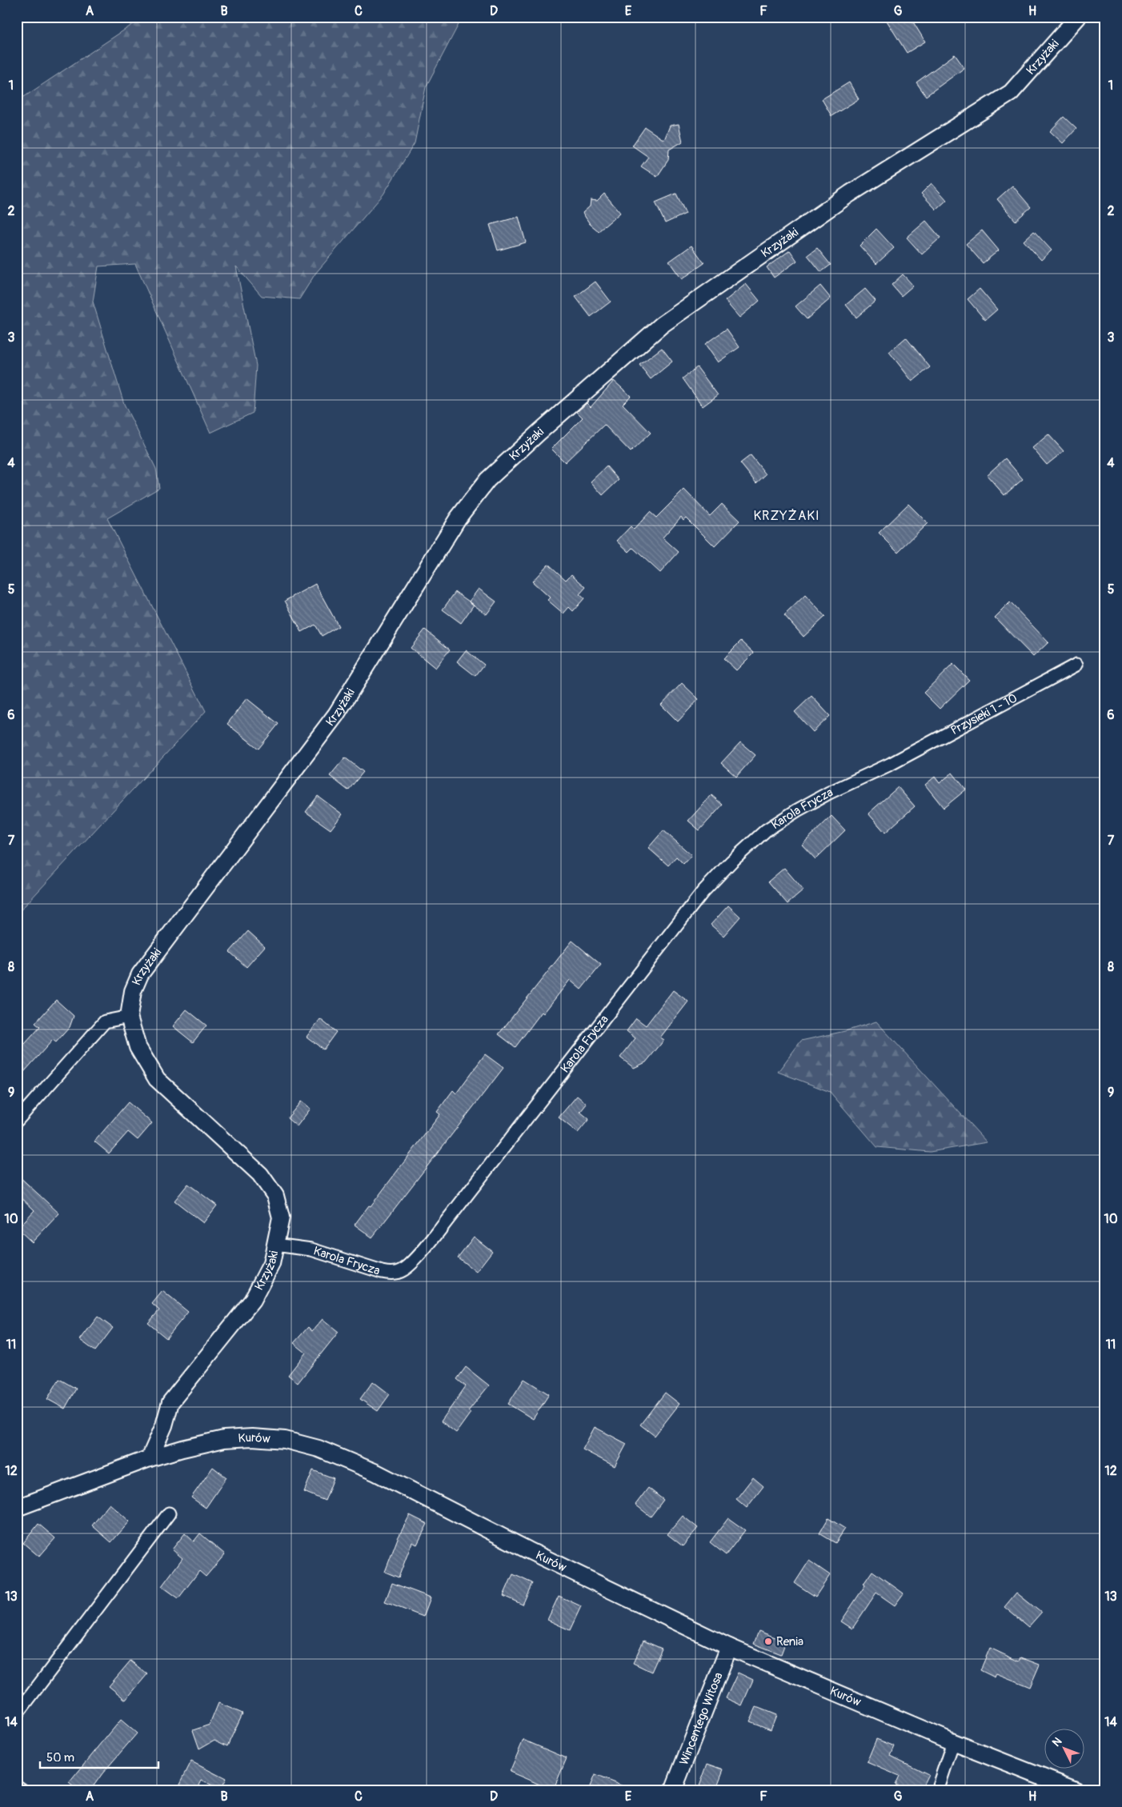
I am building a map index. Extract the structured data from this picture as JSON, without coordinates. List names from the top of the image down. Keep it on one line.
{"streets":{"street":["Krzyżaki","Przysieki 1 - 10","Karola Frycza","Kurów","Wincentego Witosa"]},"crossings":[["Krzyżaki","Karola Frycza"],["Krzyżaki","Kurów"],["Przysieki 1 - 10","Karola Frycza"],["Kurów","Wincentego Witosa"]],"districts":["KRZYŻAKI"],"places":["Renia"],"scale_bar":"50 m","north":"top left","grid":{"columns":["A","B","C","D","E","F","G","H"],"rows":["1","2","3","4","5","6","7","8","9","10","11","12","13","14"]}}
